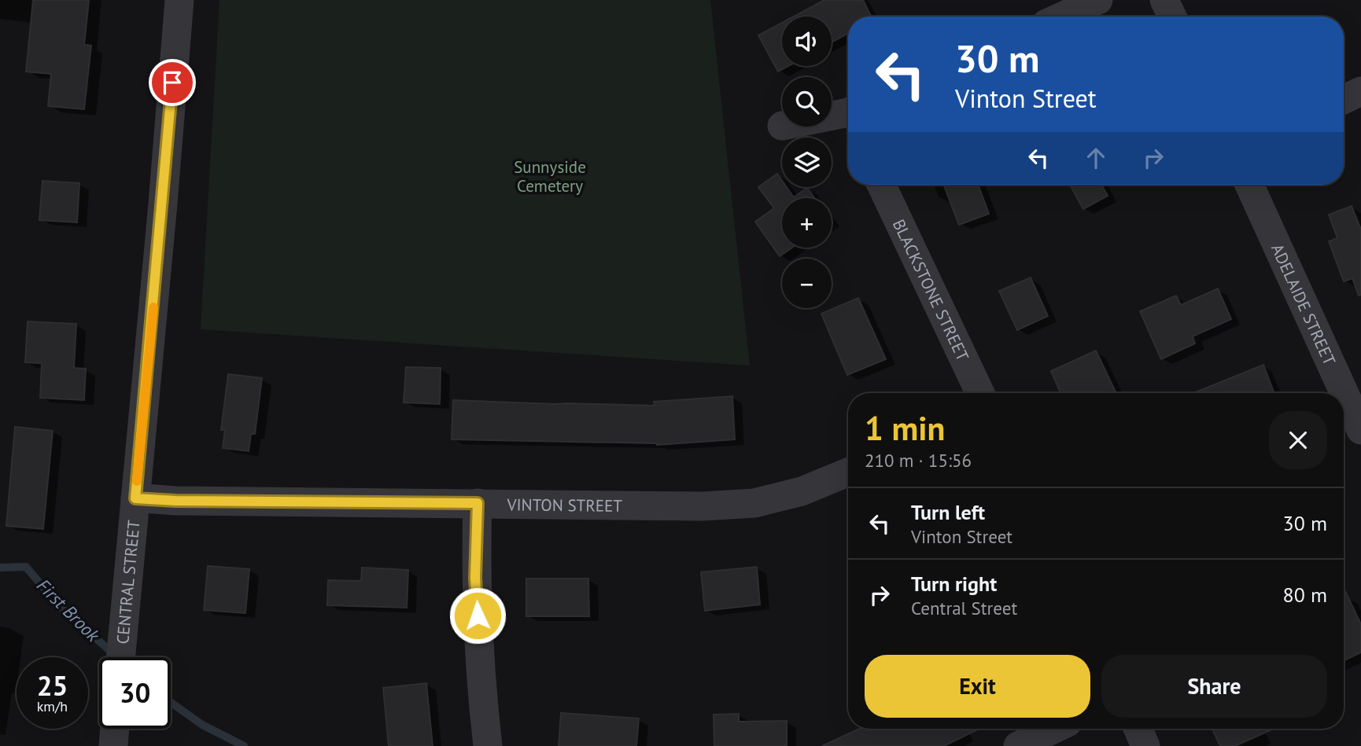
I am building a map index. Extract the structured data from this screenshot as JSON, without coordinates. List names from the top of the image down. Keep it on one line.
{"streets":{"street":["BLACKSTONE STREET","ADELAIDE STREET","VINTON STREET","CENTRAL STREET"]},"crossings":[["VINTON STREET","CENTRAL STREET"]],"water":["First Brook"],"parks":["Sunnyside Cemetery"],"page":{"map_buttons":["+","−"],"turn":["30 m","Vinton Street"],"heading":["1 min","210 m · 15:56"],"list":[{"name":"Turn left","note":"Vinton Street","value":"30 m"},{"name":"Turn right","note":"Central Street","value":"80 m"}],"buttons":["Exit","Share"],"speed":"25 km/h","limit":"30"}}
